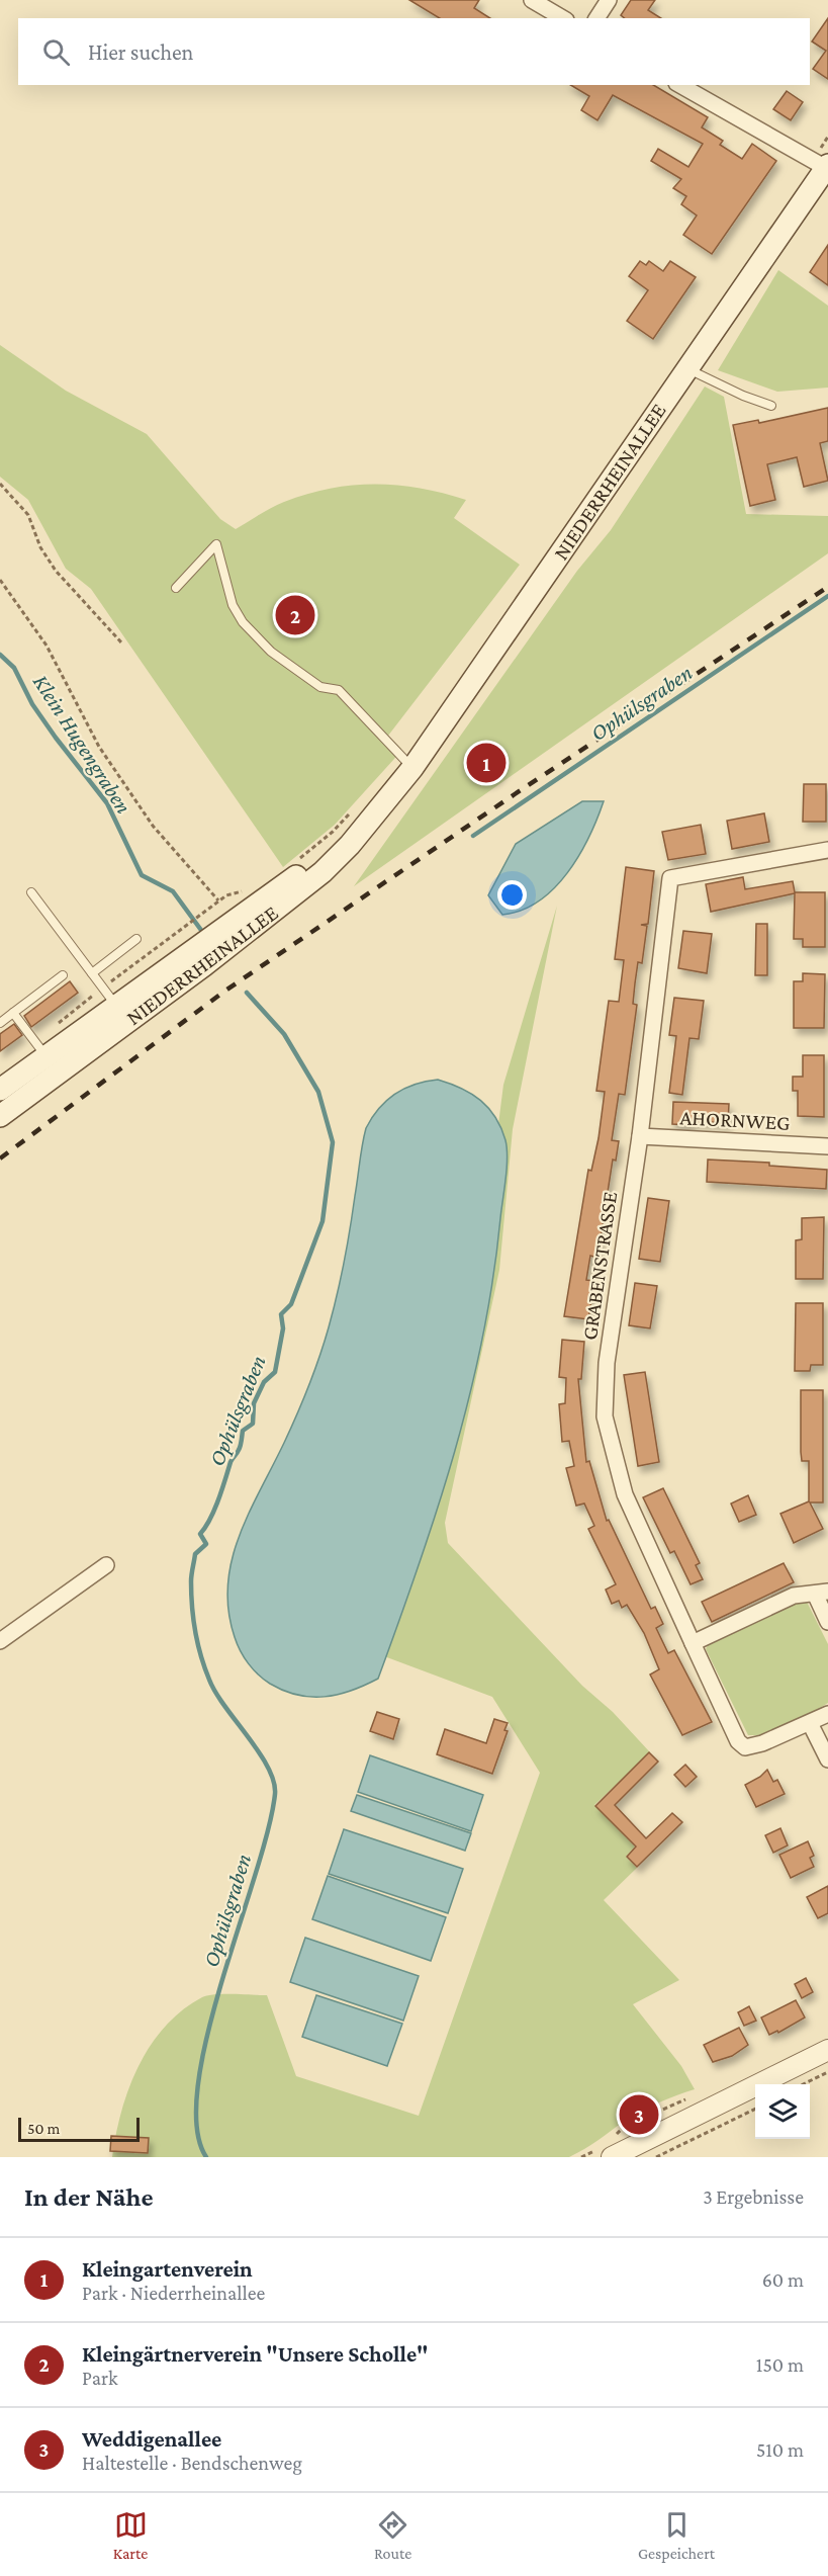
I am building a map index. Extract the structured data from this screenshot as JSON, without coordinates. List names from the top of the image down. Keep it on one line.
{"streets":{"main road":["NIEDERRHEINALLEE"],"street":["AHORNWEG","GRABENSTRASSE"]},"crossings":[["AHORNWEG","GRABENSTRASSE"]],"water":["Ophülsgraben","Klein Hugengraben"],"scale_bar":"50 m","page":{"search":"Hier suchen","pins":["2","1","3"],"scale":"50 m","heading":["In der Nähe","3 Ergebnisse"],"list":[{"mark":"1","name":"Kleingartenverein","note":"Park · Niederrheinallee","value":"60 m"},{"mark":"2","name":"Kleingärtnerverein \"Unsere Scholle\"","note":"Park","value":"150 m"},{"mark":"3","name":"Weddigenallee","note":"Haltestelle · Bendschenweg","value":"510 m"}],"nav":["Karte","Route","Gespeichert"]}}
